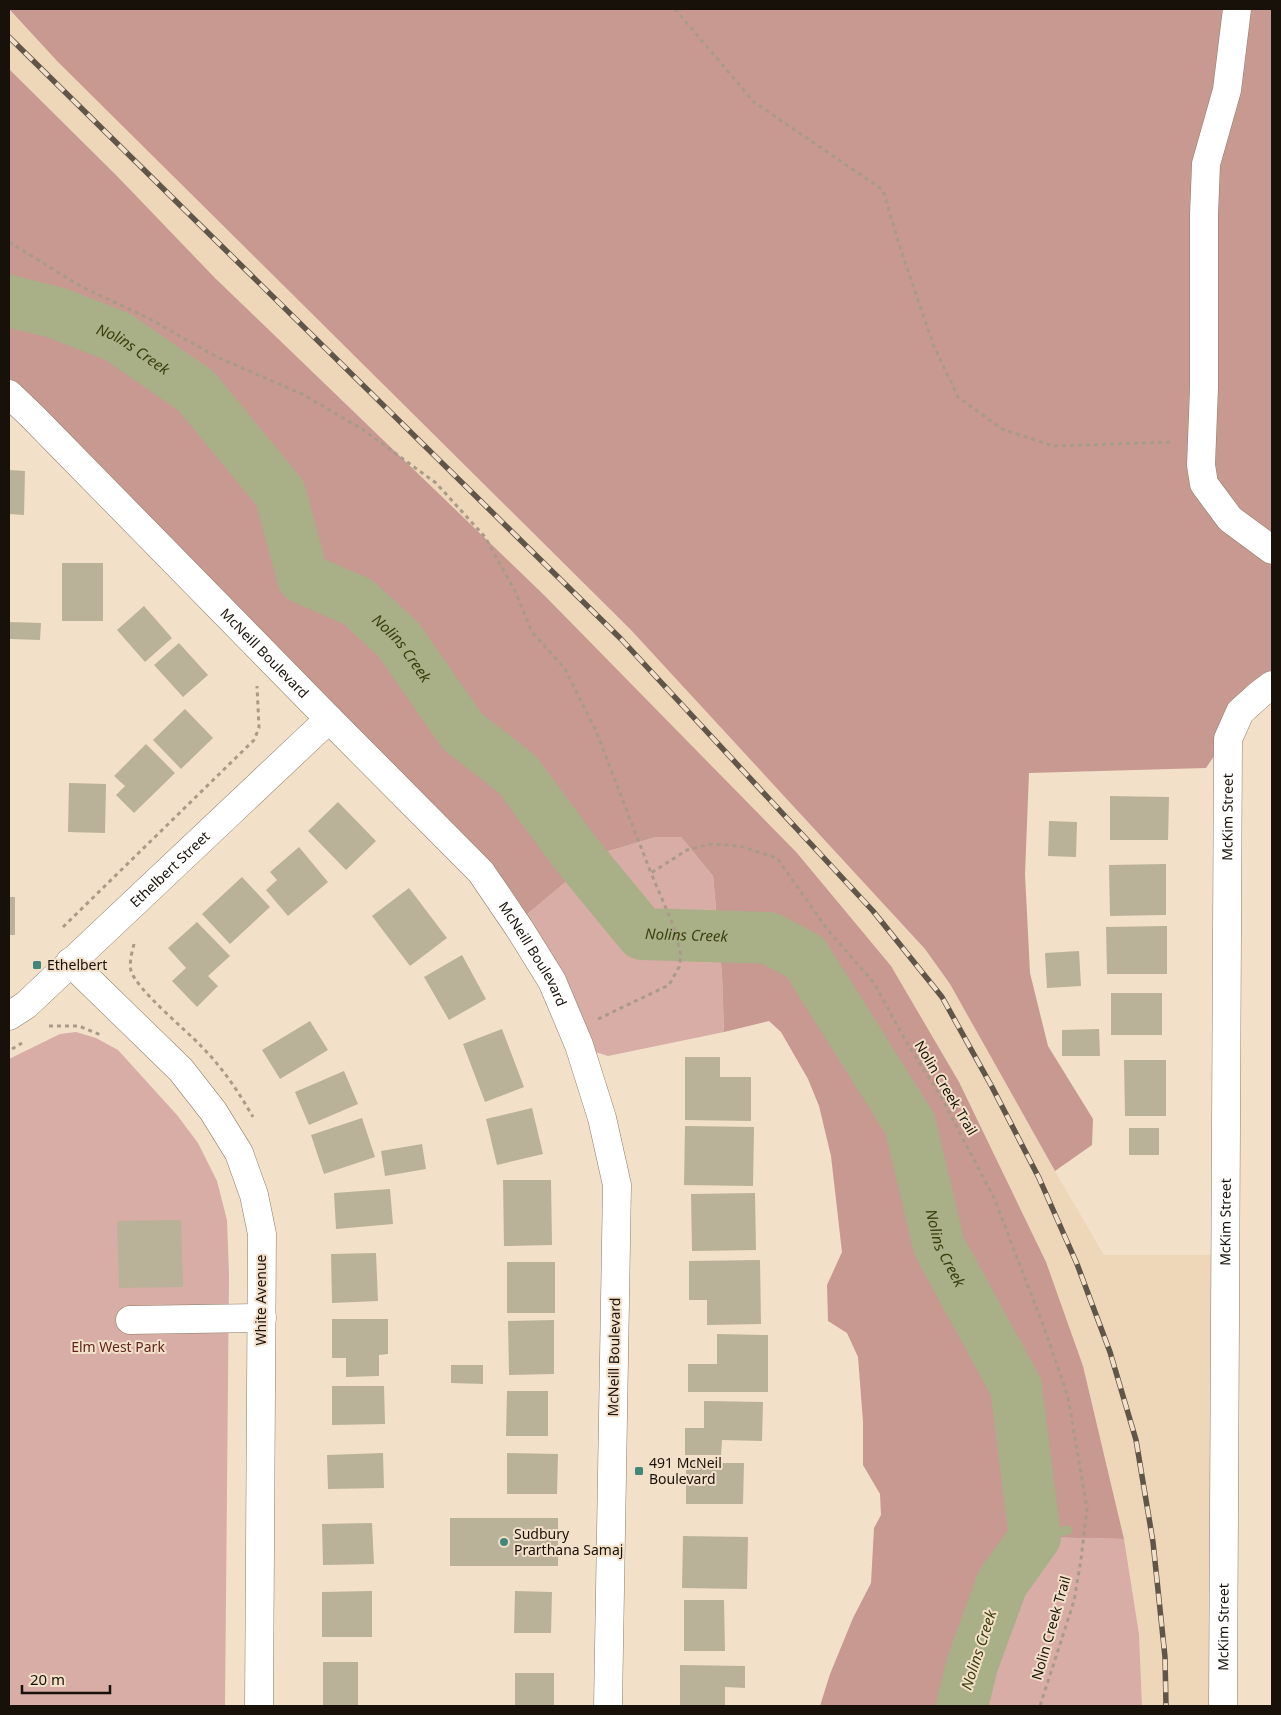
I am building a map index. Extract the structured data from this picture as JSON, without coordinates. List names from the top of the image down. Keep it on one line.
{"streets":{"street":["McNeill Boulevard","McKim Street","Ethelbert Street","White Avenue"],"path":["Nolin Creek Trail"]},"crossings":[["McNeill Boulevard","Ethelbert Street"],["Ethelbert Street","White Avenue"]],"water":["Nolins Creek"],"parks":["Elm West Park"],"places":{"transit":["Ethelbert","491 McNeil Boulevard"],"other":["Sudbury Prarthana Samaj"]},"scale_bar":"20 m"}
